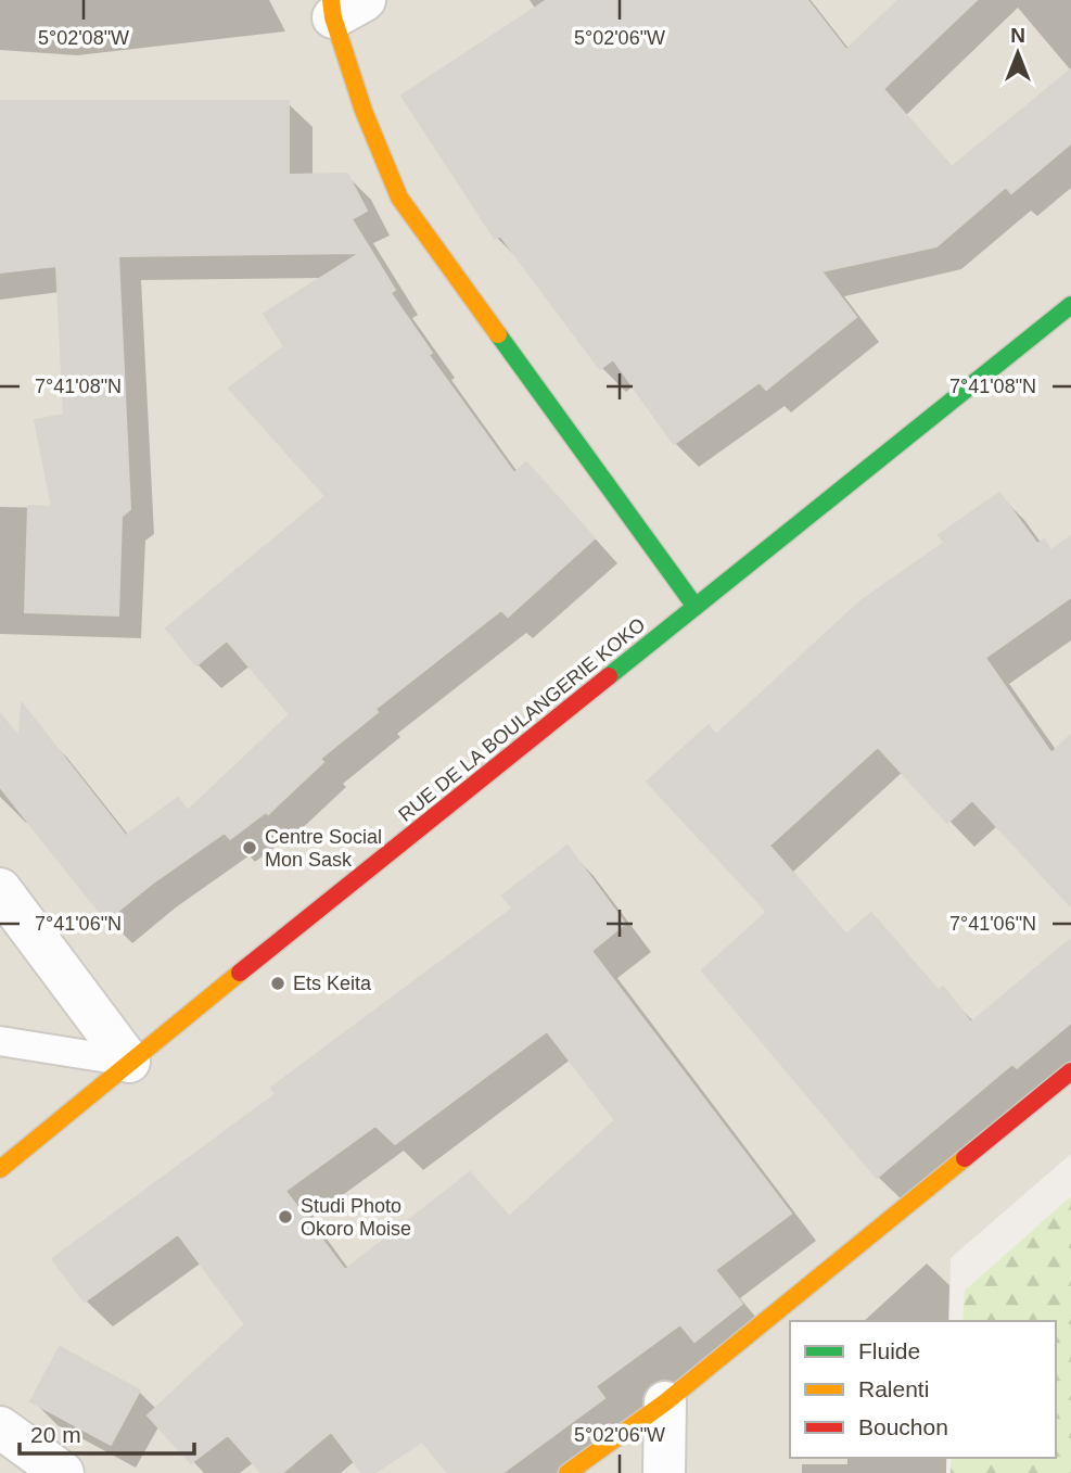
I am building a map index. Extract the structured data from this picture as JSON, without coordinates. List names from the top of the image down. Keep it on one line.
{"streets":{"street":["RUE DE LA BOULANGERIE KOKO"]},"places":["Centre Social Mon Sask","Ets Keita","Studi Photo Okoro Moise"],"legend":["Fluide","Ralenti","Bouchon"],"scale_bar":"20 m","north":"top","coordinates":["5°02'08\"W","5°02'06\"W","7°41'08\"N","7°41'06\"N"]}
